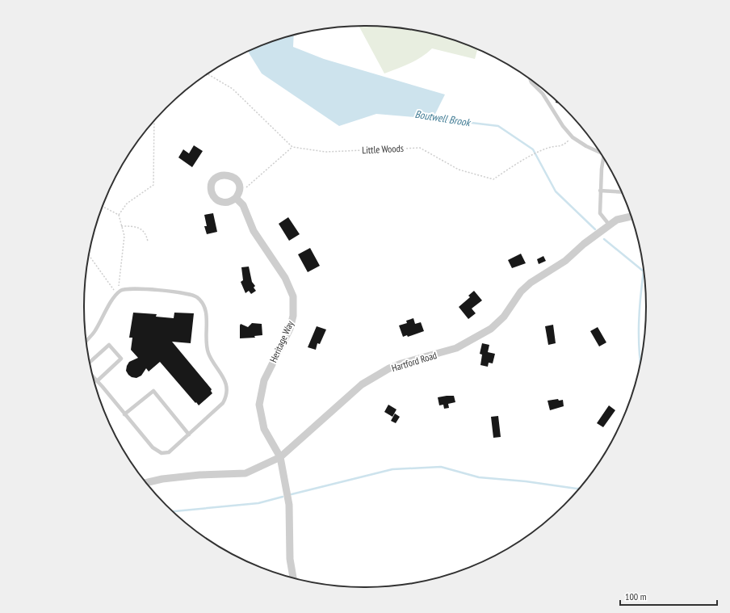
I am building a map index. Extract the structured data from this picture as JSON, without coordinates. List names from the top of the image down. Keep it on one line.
{"streets":{"street":["Heritage Way","Hartford Road"],"path":["Little Woods"]},"crossings":[["Heritage Way","Hartford Road"]],"water":["Boutwell Brook"],"scale_bar":"100 m"}
